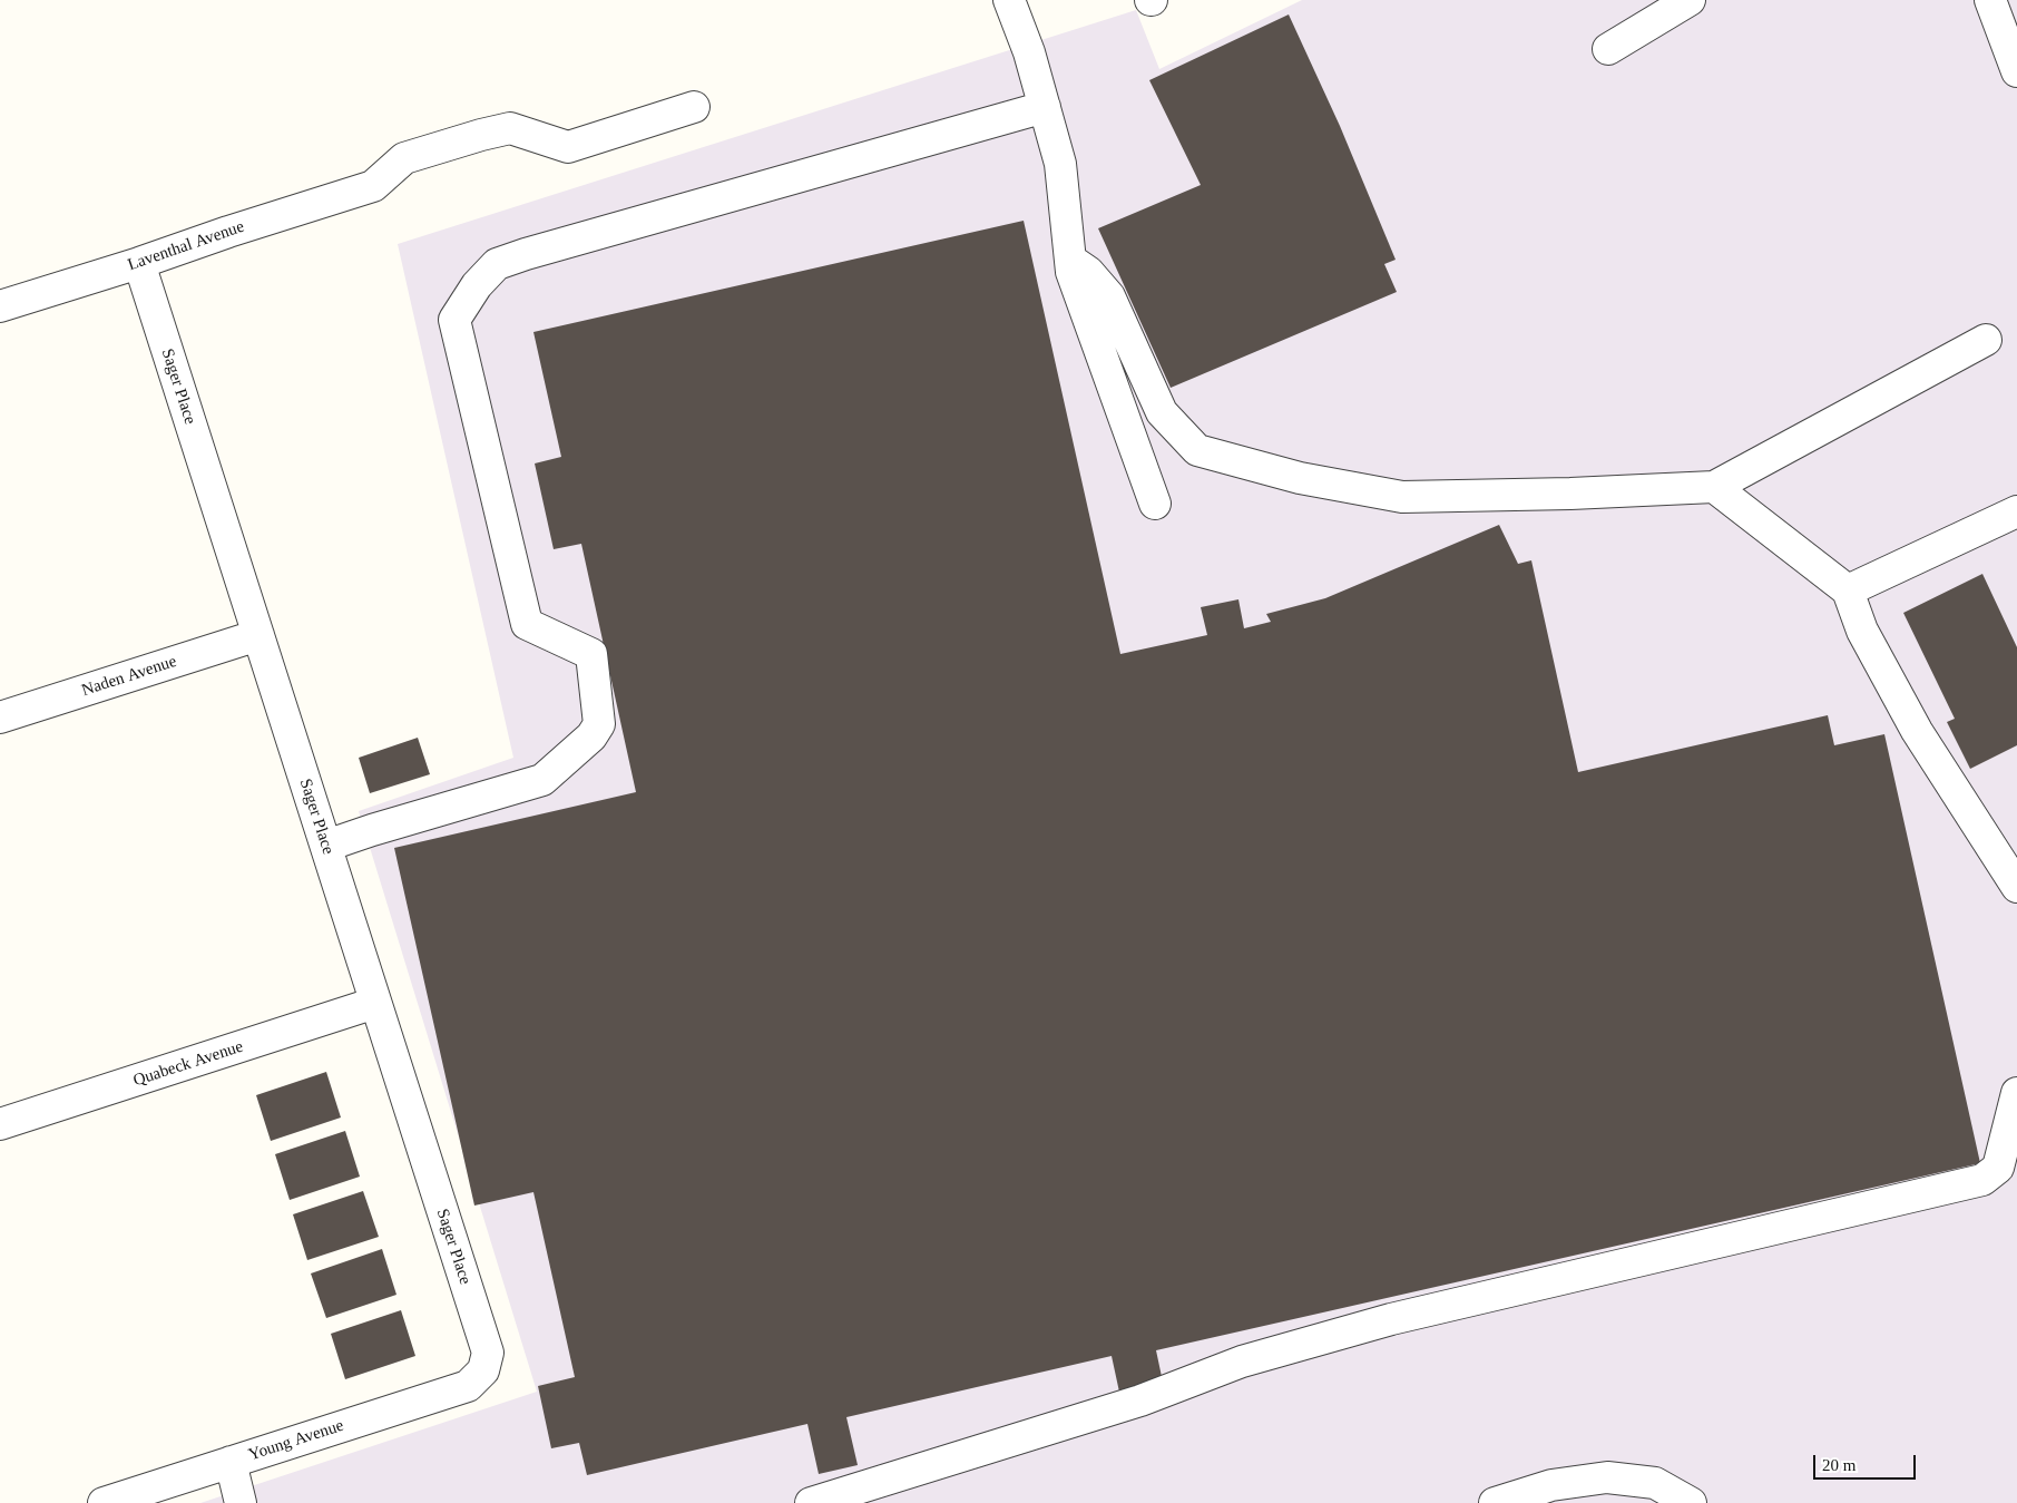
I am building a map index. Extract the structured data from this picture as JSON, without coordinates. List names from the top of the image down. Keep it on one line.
{"streets":{"street":["Laventhal Avenue","Sager Place","Naden Avenue","Quabeck Avenue","Young Avenue"]},"crossings":[["Laventhal Avenue","Sager Place"],["Sager Place","Naden Avenue"],["Sager Place","Quabeck Avenue"],["Sager Place","Young Avenue"]],"scale_bar":"20 m"}
